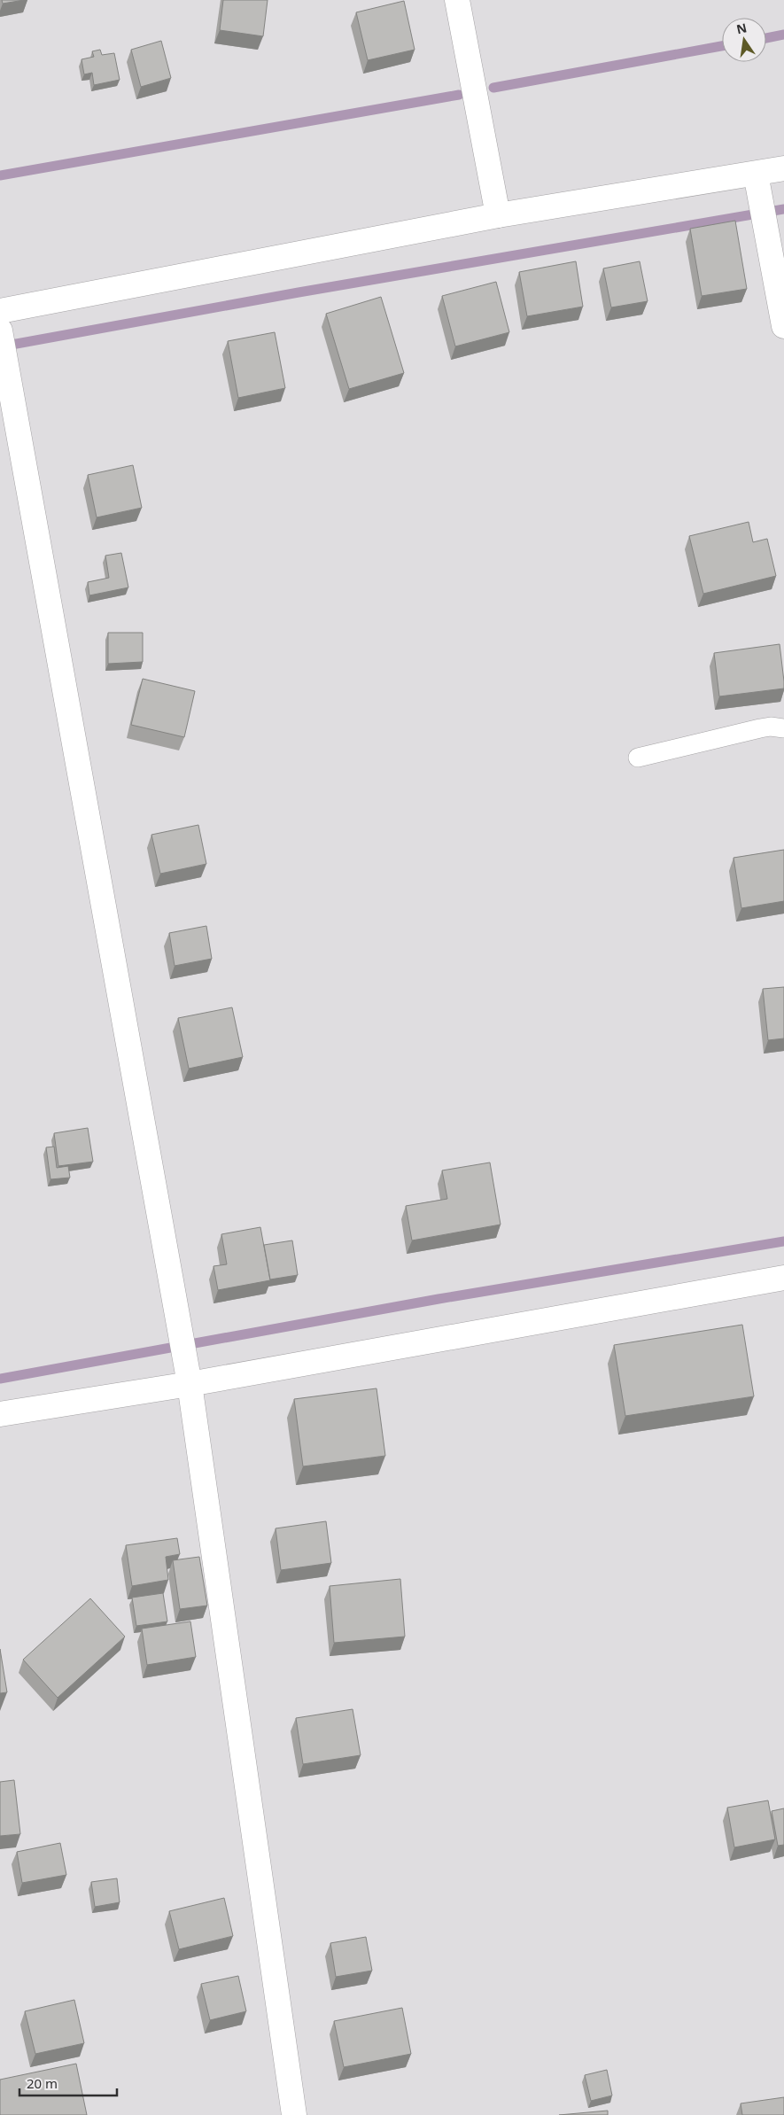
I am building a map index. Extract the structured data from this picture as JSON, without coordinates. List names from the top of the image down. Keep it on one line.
{"scale_bar":"20 m","north":"top"}
